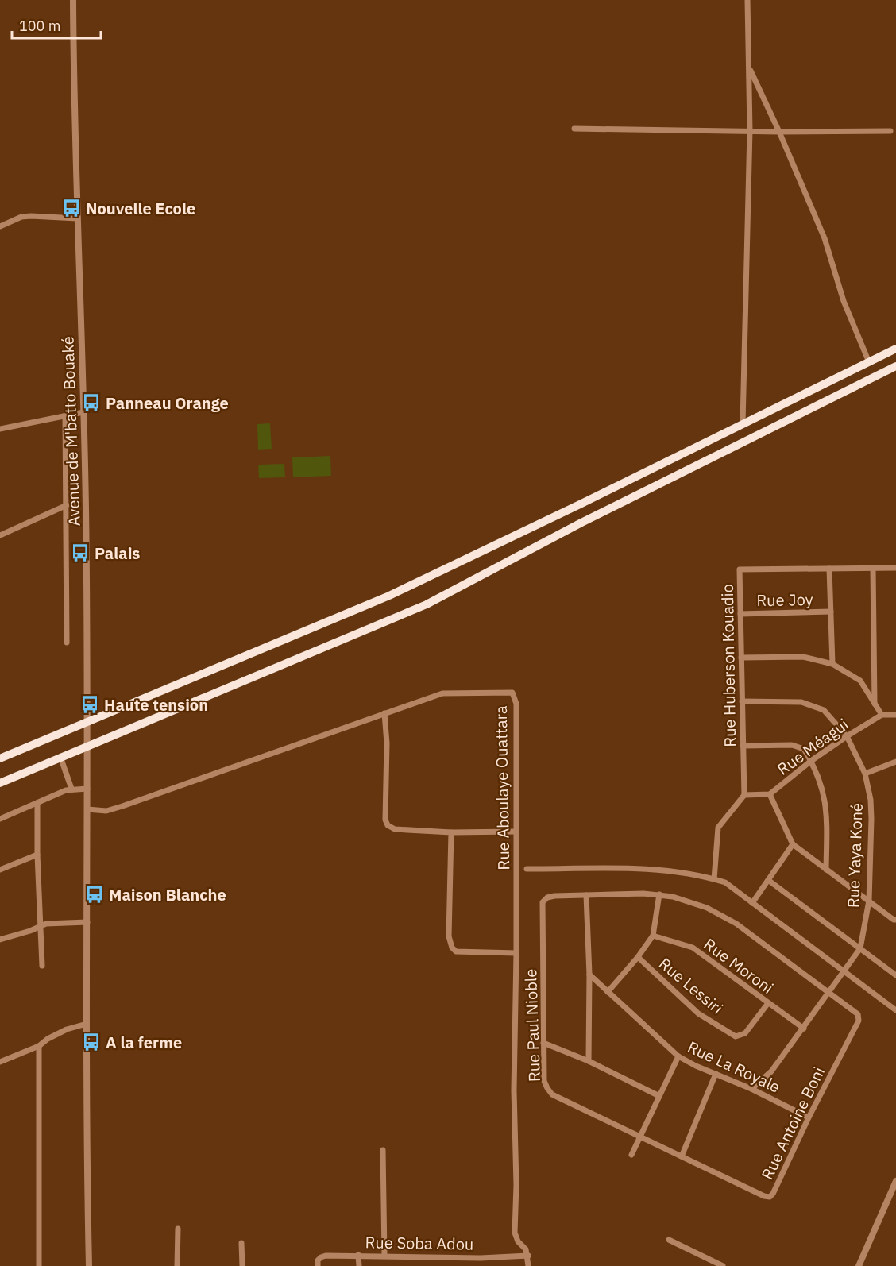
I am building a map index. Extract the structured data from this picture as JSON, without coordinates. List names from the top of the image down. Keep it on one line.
{"streets":{"street":["Avenue de M'batto Bouaké","Rue Joy","Rue Huberson Kouadio","Rue Méagui","Rue Aboulaye Ouattara","Rue Yaya Koné","Rue Moroni","Rue Lessiri","Rue Paul Nioble","Rue La Royale","Rue Antoine Boni","Rue Soba Adou"]},"crossings":[["Avenue de M'batto Bouaké","Rue Aboulaye Ouattara"],["Rue Joy","Rue Huberson Kouadio"],["Rue Huberson Kouadio","Rue Méagui"],["Rue Huberson Kouadio","Rue Yaya Koné"],["Rue Méagui","Rue Yaya Koné"],["Rue Aboulaye Ouattara","Rue Soba Adou"],["Rue Yaya Koné","Rue Moroni"],["Rue Yaya Koné","Rue La Royale"],["Rue Yaya Koné","Rue Antoine Boni"],["Rue Moroni","Rue Lessiri"],["Rue Paul Nioble","Rue Antoine Boni"],["Rue La Royale","Rue Antoine Boni"]],"places":{"bus stop":["Nouvelle Ecole","Panneau Orange","Palais","Haute tension","Maison Blanche","A la ferme"]},"scale_bar":"100 m"}
